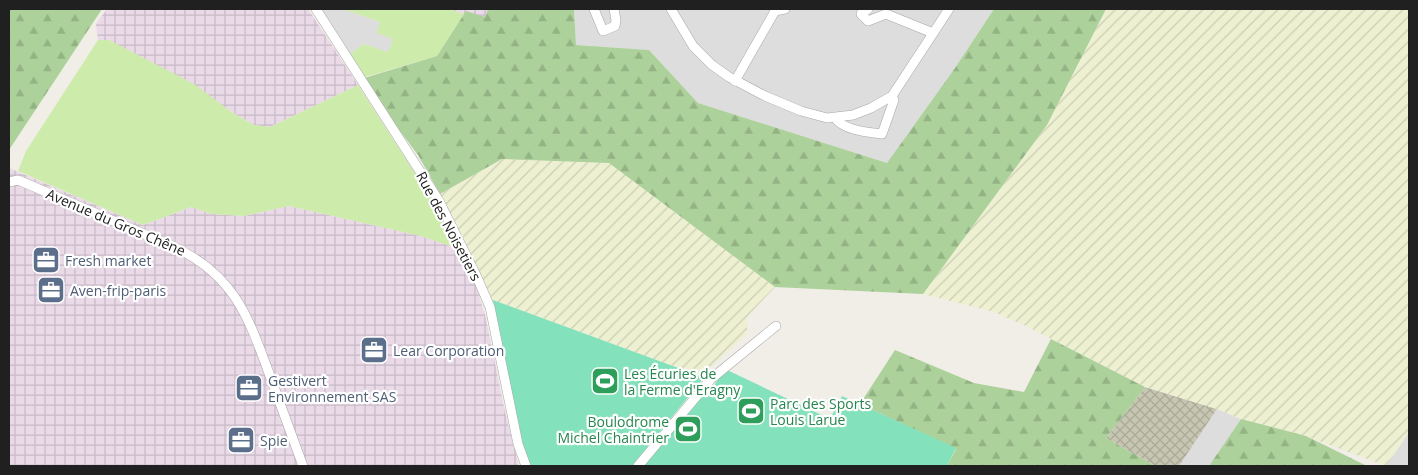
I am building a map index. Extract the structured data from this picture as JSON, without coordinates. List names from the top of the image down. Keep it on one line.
{"streets":{"street":["Avenue du Gros Chêne","Rue des Noisetiers"]},"places":{"office":["Fresh market","Aven-frip-paris","Lear Corporation","Gestivert Environnement SAS","Spie"],"sports":["Les Écuries de la Ferme d'Eragny","Parc des Sports Louis Larue","Boulodrome Michel Chaintrier"]}}
